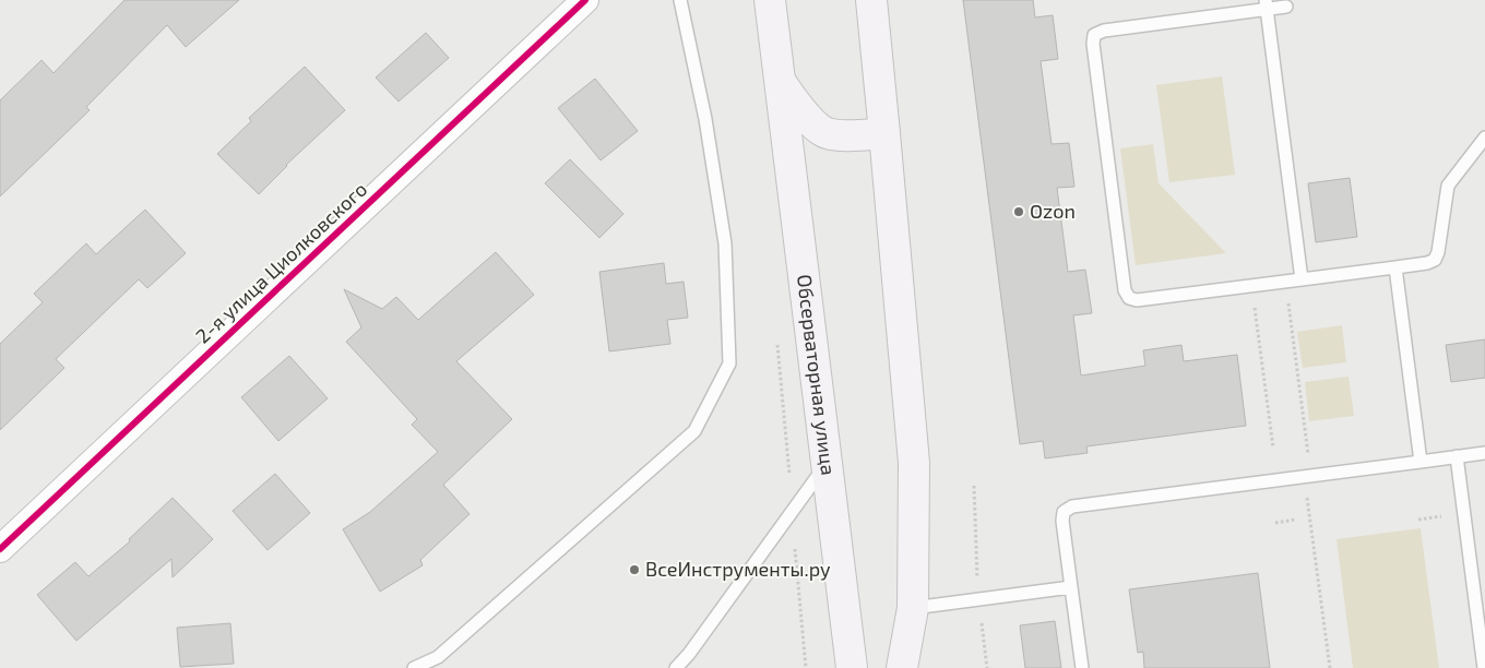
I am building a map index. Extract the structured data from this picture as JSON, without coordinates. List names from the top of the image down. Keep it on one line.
{"streets":{"main road":["Обсерваторная улица"],"street":["2-я улица Циолковского"]},"places":["Ozon","ВсеИнструменты.ру"]}
